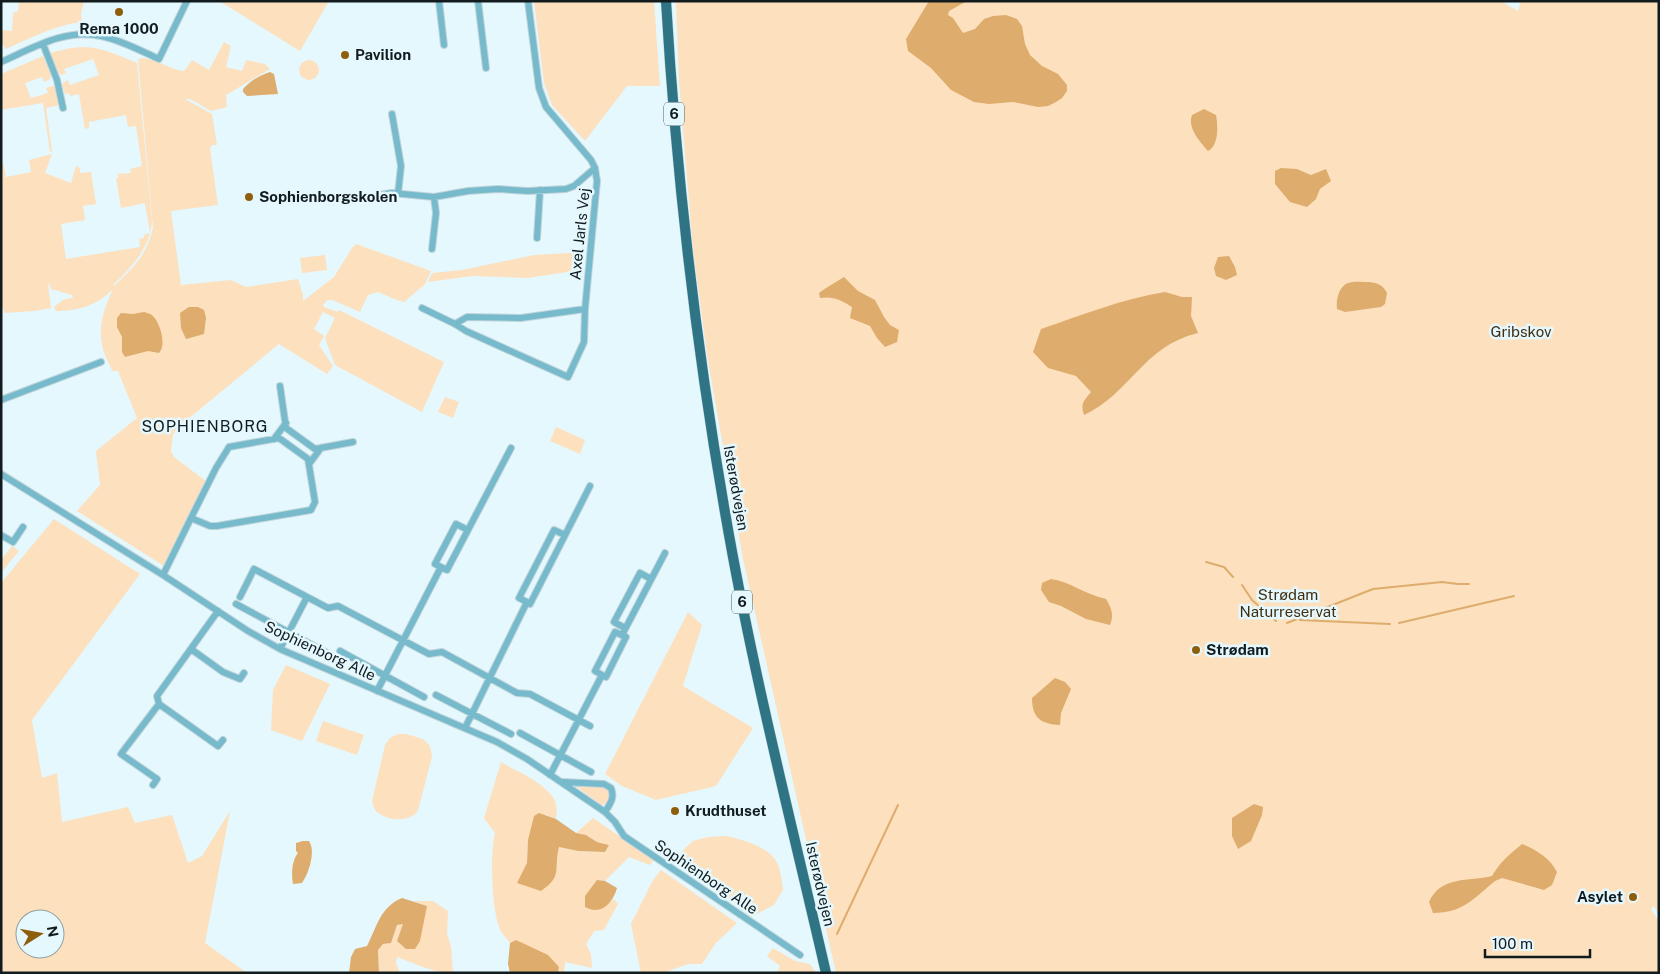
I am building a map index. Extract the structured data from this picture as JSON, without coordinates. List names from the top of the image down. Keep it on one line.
{"streets":{"highway":["6","Isterødvejen"],"street":["Axel Jarls Vej","Sophienborg Alle"]},"districts":["SOPHIENBORG"],"parks":["Gribskov","Strødam Naturreservat"],"places":["Rema 1000","Pavilion","Sophienborgskolen","Strødam","Krudthuset","Asylet"],"scale_bar":"100 m","north":"right"}
